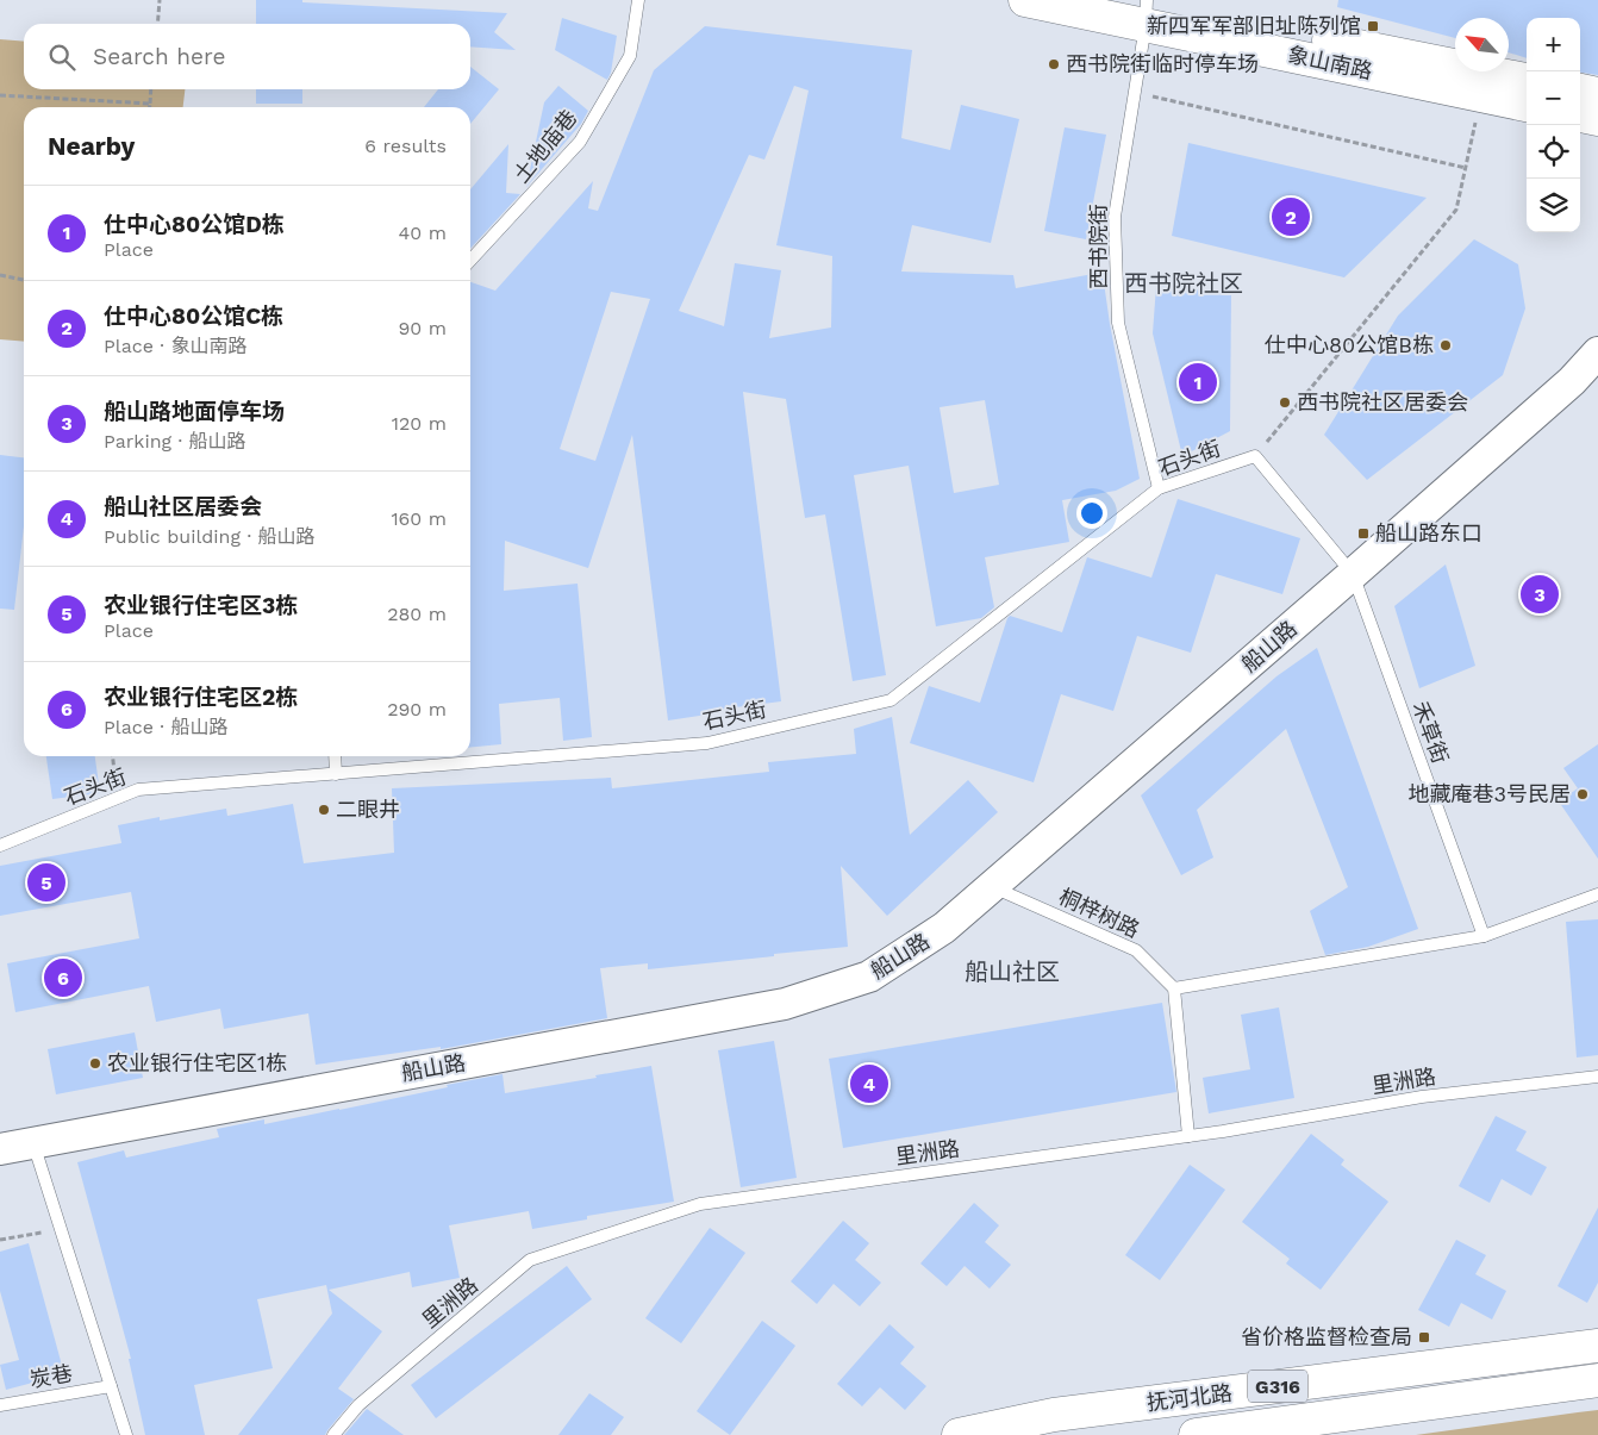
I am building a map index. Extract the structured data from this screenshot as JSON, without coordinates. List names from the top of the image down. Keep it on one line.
{"streets":{"main road":["象山南路","G316","抚河北路"],"street":["船山路"],"lane":["土地庙巷","西书院街","石头街","禾草街","桐梓树路","里洲路","炭巷"]},"crossings":[["象山南路","西书院街"],["西书院街","石头街"],["石头街","船山路"],["石头街","禾草街"],["船山路","禾草街"],["船山路","桐梓树路"]],"districts":["西书院社区","船山社区"],"places":{"transit":["新四军军部旧址陈列馆","船山路东口","省价格监督检查局"],"other":["西书院街临时停车场","仕中心80公馆B栋","西书院社区居委会","地藏庵巷3号民居","二眼井","农业银行住宅区1栋"]},"north":"top left","page":{"map_buttons":["+","−"],"search":"Search here","heading":["Nearby","6 results"],"list":[{"mark":"1","name":"仕中心80公馆D栋","note":"Place","value":"40 m"},{"mark":"2","name":"仕中心80公馆C栋","note":"Place · 象山南路","value":"90 m"},{"mark":"3","name":"船山路地面停车场","note":"Parking · 船山路","value":"120 m"},{"mark":"4","name":"船山社区居委会","note":"Public building · 船山路","value":"160 m"},{"mark":"5","name":"农业银行住宅区3栋","note":"Place","value":"280 m"},{"mark":"6","name":"农业银行住宅区2栋","note":"Place · 船山路","value":"290 m"}],"pins":["2","1","3","5","6","4"]}}
